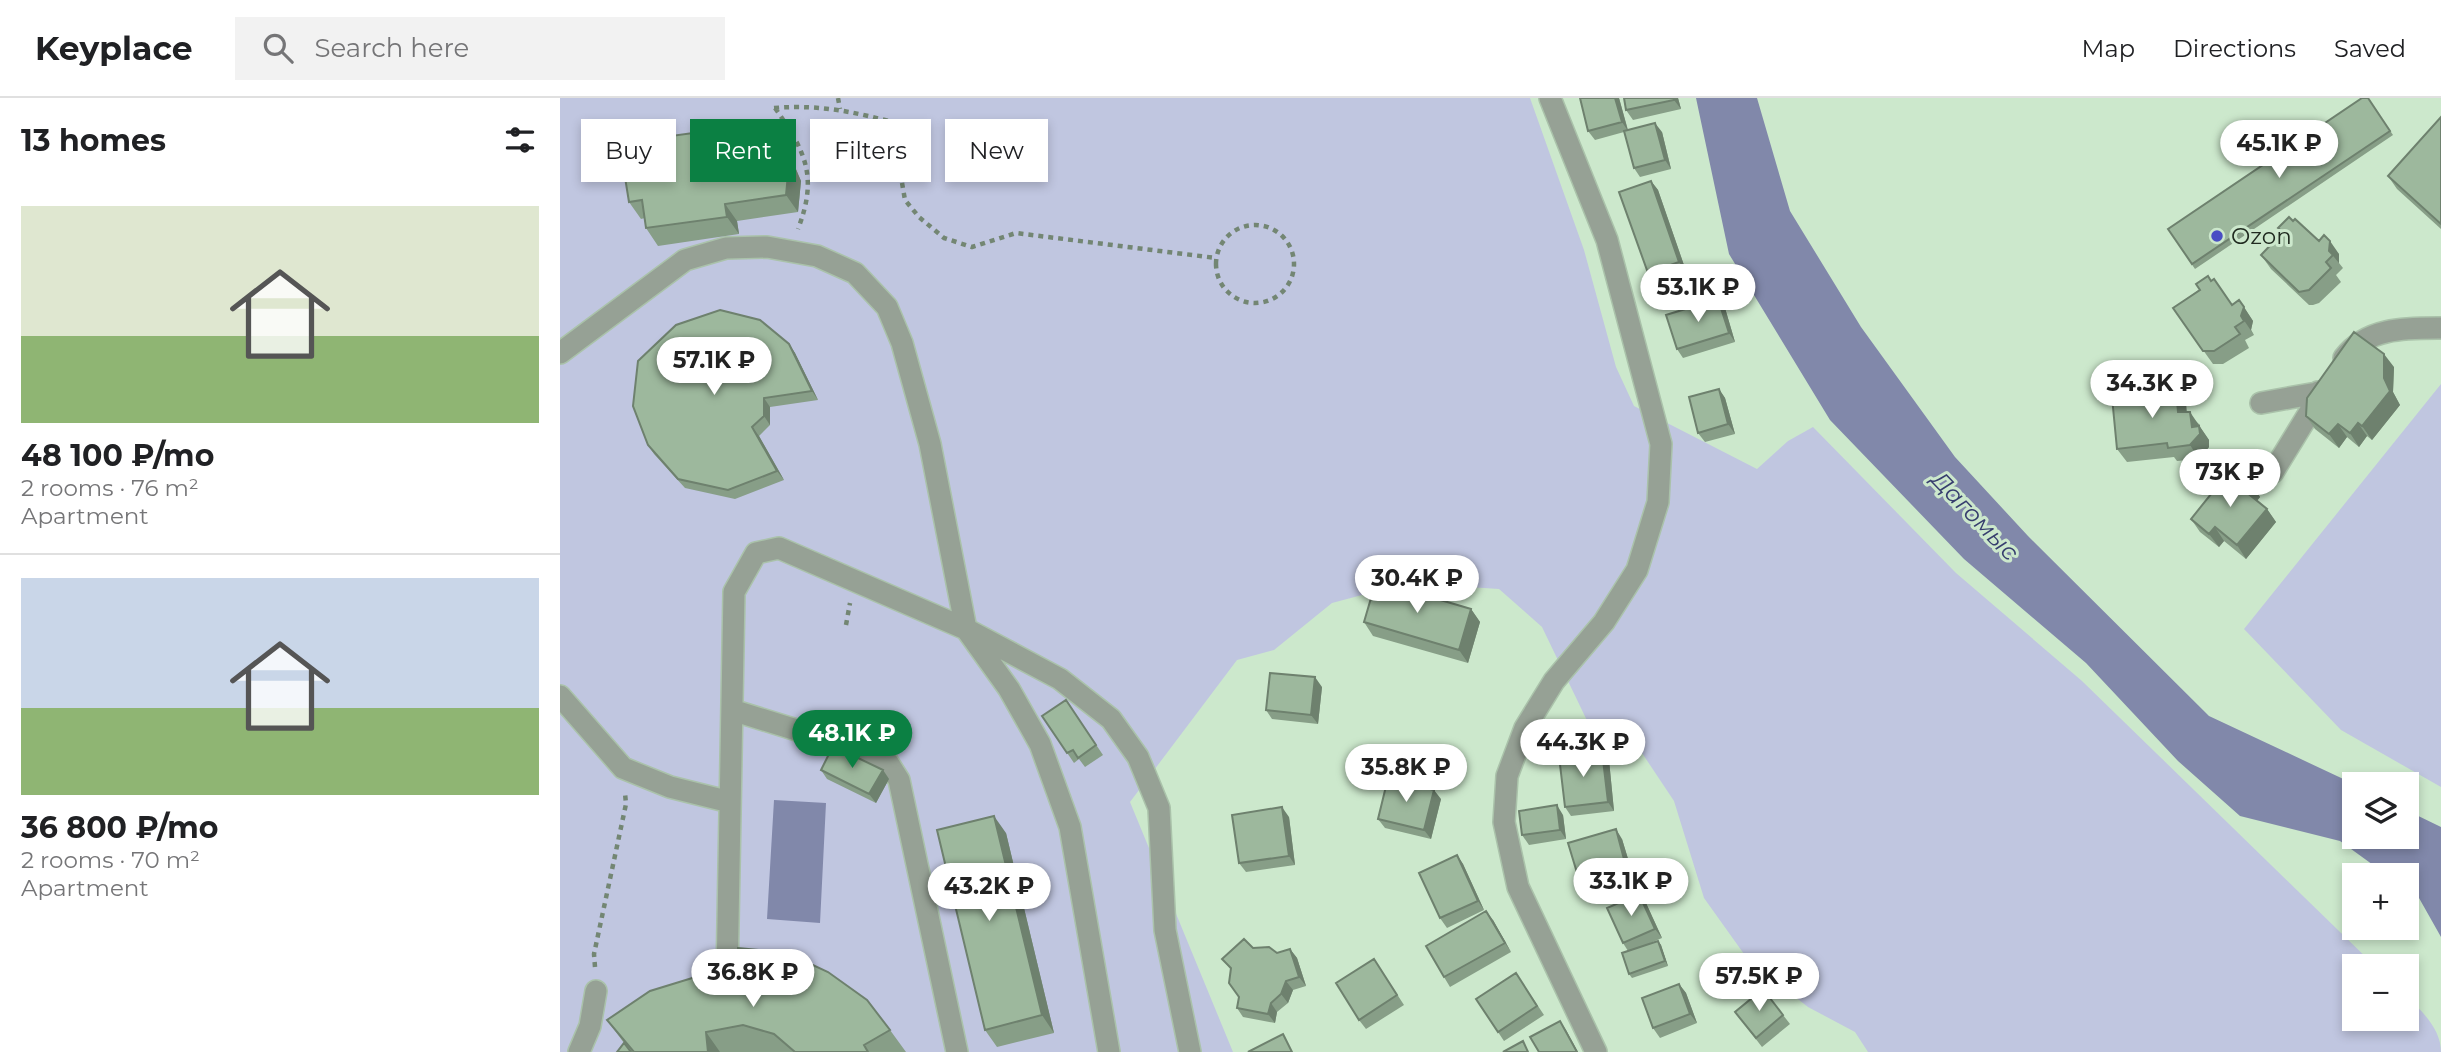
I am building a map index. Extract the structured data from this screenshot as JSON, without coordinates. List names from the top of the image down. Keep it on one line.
{"water":["Дагомыс"],"places":["Ozon"],"page":{"header":"Keyplace","search":"Search here","nav":["Map","Directions","Saved"],"heading":"13 homes","chip":["Buy","Rent","Filters","New"],"price":["45.1K ₽","53.1K ₽","57.1K ₽","34.3K ₽","73K ₽","30.4K ₽","48.1K ₽","44.3K ₽","35.8K ₽","33.1K ₽","43.2K ₽","36.8K ₽","57.5K ₽"],"list":[{"name":"48 100 ₽/mo","note":"2 rooms · 76 m² · Apartment"},{"name":"36 800 ₽/mo","note":"2 rooms · 70 m² · Apartment"}],"map_buttons":["+","−"]}}
